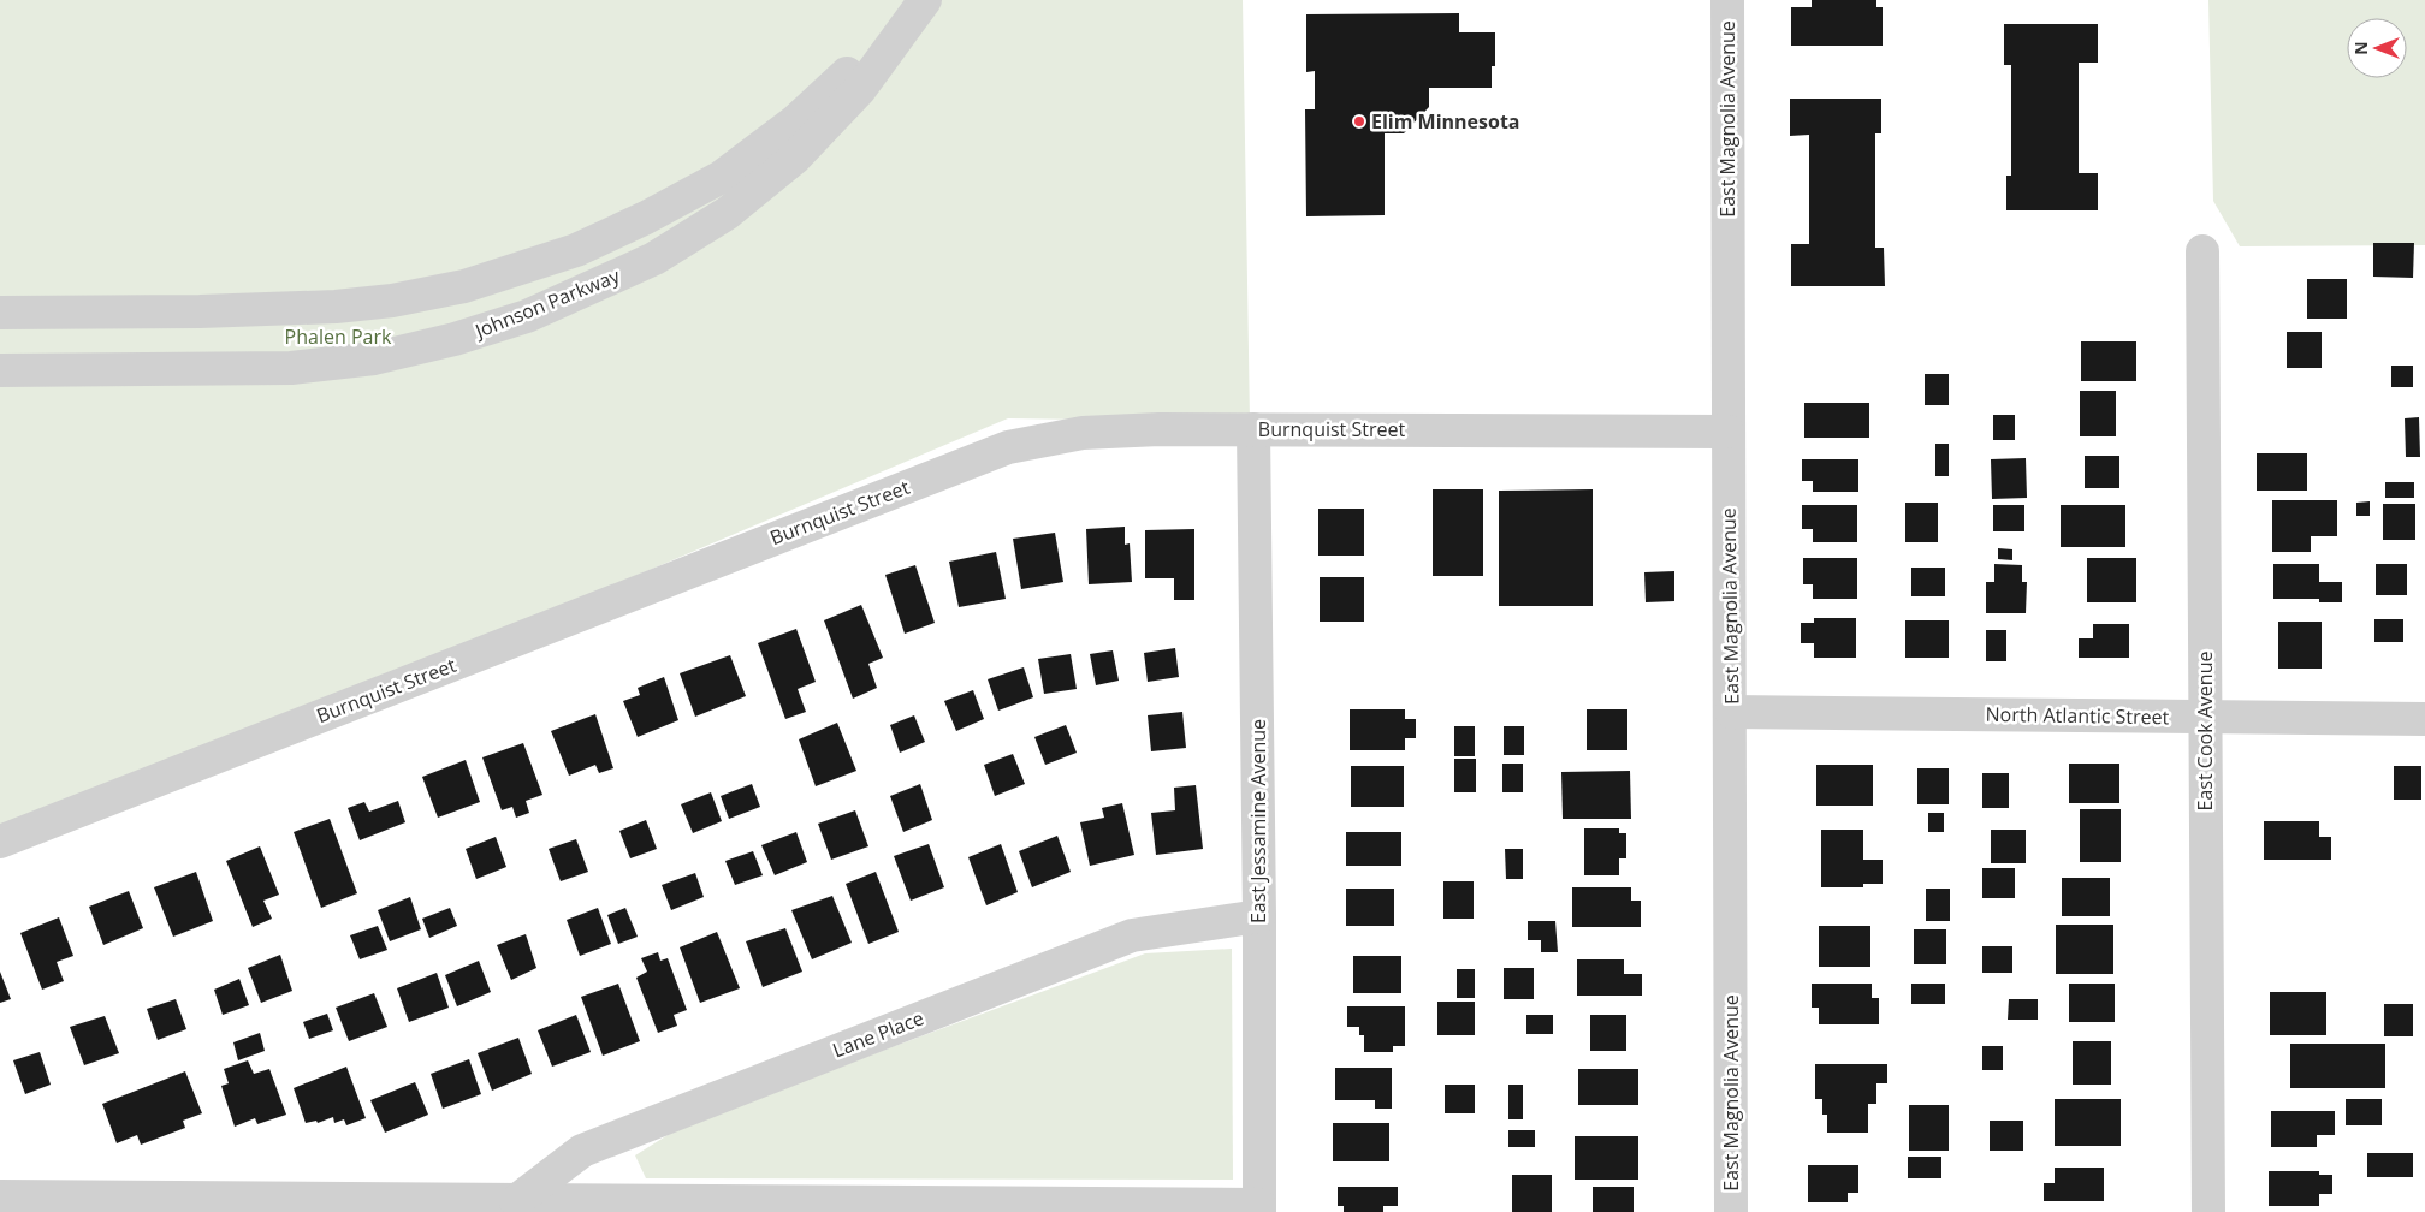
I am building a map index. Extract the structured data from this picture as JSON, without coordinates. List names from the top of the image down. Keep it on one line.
{"streets":{"street":["East Magnolia Avenue","Johnson Parkway","Burnquist Street","North Atlantic Street","East Cook Avenue","East Jessamine Avenue","Lane Place"]},"crossings":[["East Magnolia Avenue","Burnquist Street"],["East Magnolia Avenue","North Atlantic Street"],["Burnquist Street","East Jessamine Avenue"],["North Atlantic Street","East Cook Avenue"],["East Jessamine Avenue","Lane Place"]],"parks":["Phalen Park"],"places":["Elim Minnesota"],"north":"left"}
